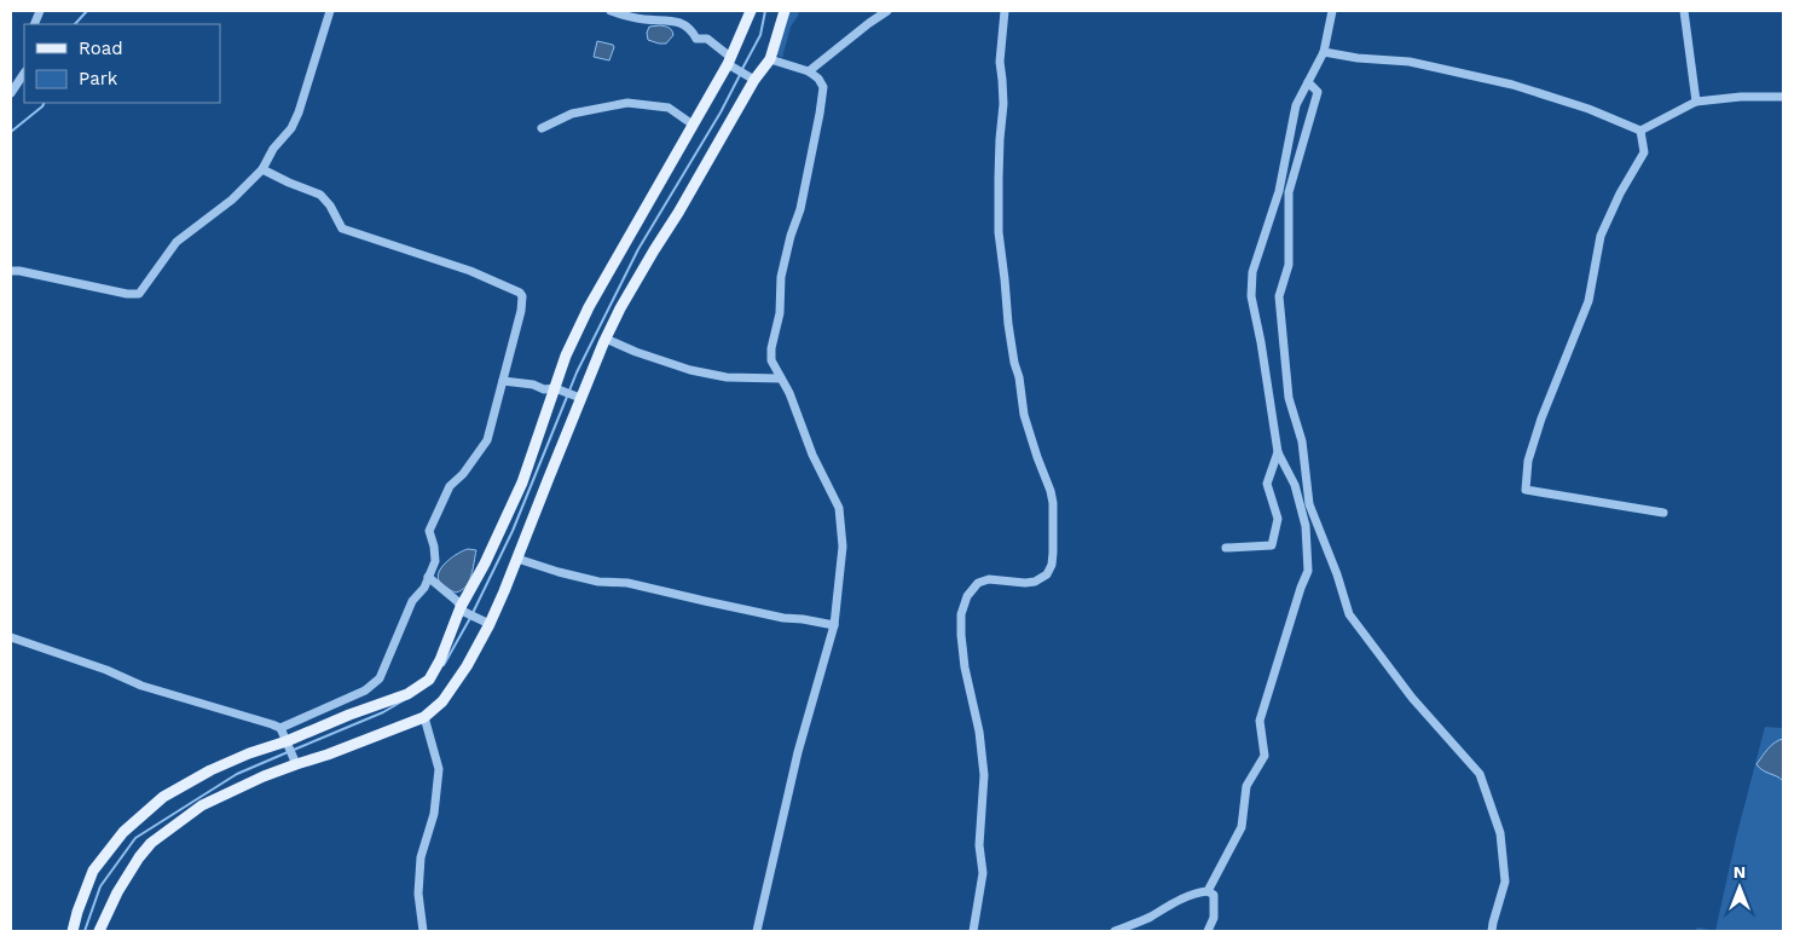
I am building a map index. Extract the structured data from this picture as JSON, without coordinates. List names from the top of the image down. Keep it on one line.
{"legend":["Road","Park"],"north":"top"}
